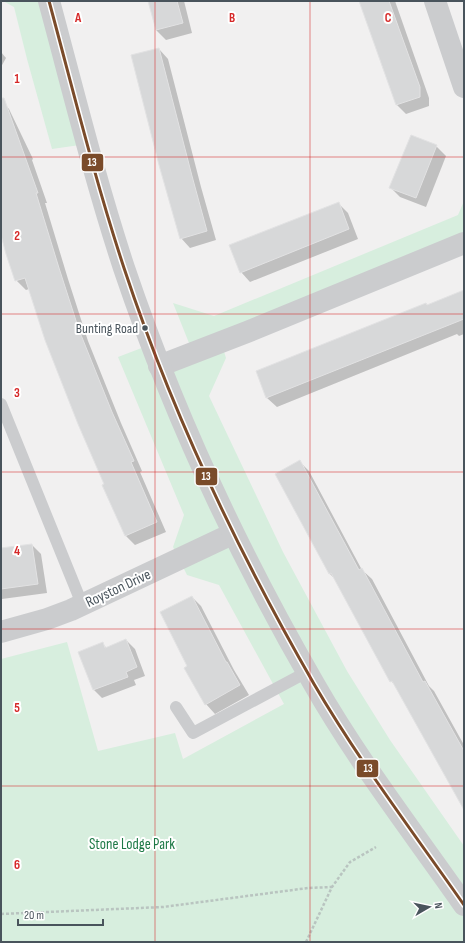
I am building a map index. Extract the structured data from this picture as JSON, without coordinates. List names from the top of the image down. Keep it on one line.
{"streets":{"street":["Royston Drive"]},"parks":["Stone Lodge Park"],"places":["Bunting Road"],"lines":["transit line 13"],"scale_bar":"20 m","north":"right","grid":{"columns":["A","B","C"],"rows":["1","2","3","4","5","6"]}}
